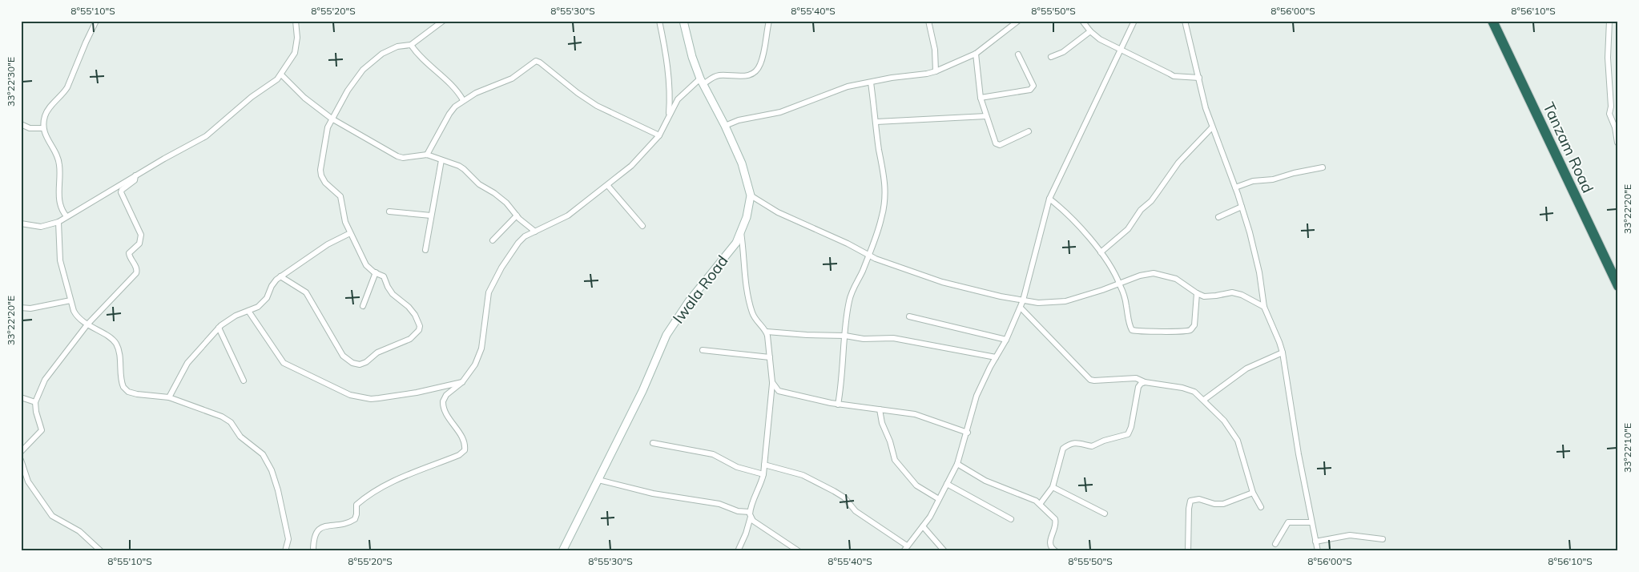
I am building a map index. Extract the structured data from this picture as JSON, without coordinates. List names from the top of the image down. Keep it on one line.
{"streets":{"highway":["Tanzam Road"],"street":["Iwala Road"]},"coordinates":["8°55'10\"S","8°55'20\"S","8°55'30\"S","8°55'40\"S","8°55'50\"S","8°56'00\"S","8°56'10\"S","33°22'30\"E","33°22'20\"E","33°22'10\"E"]}
